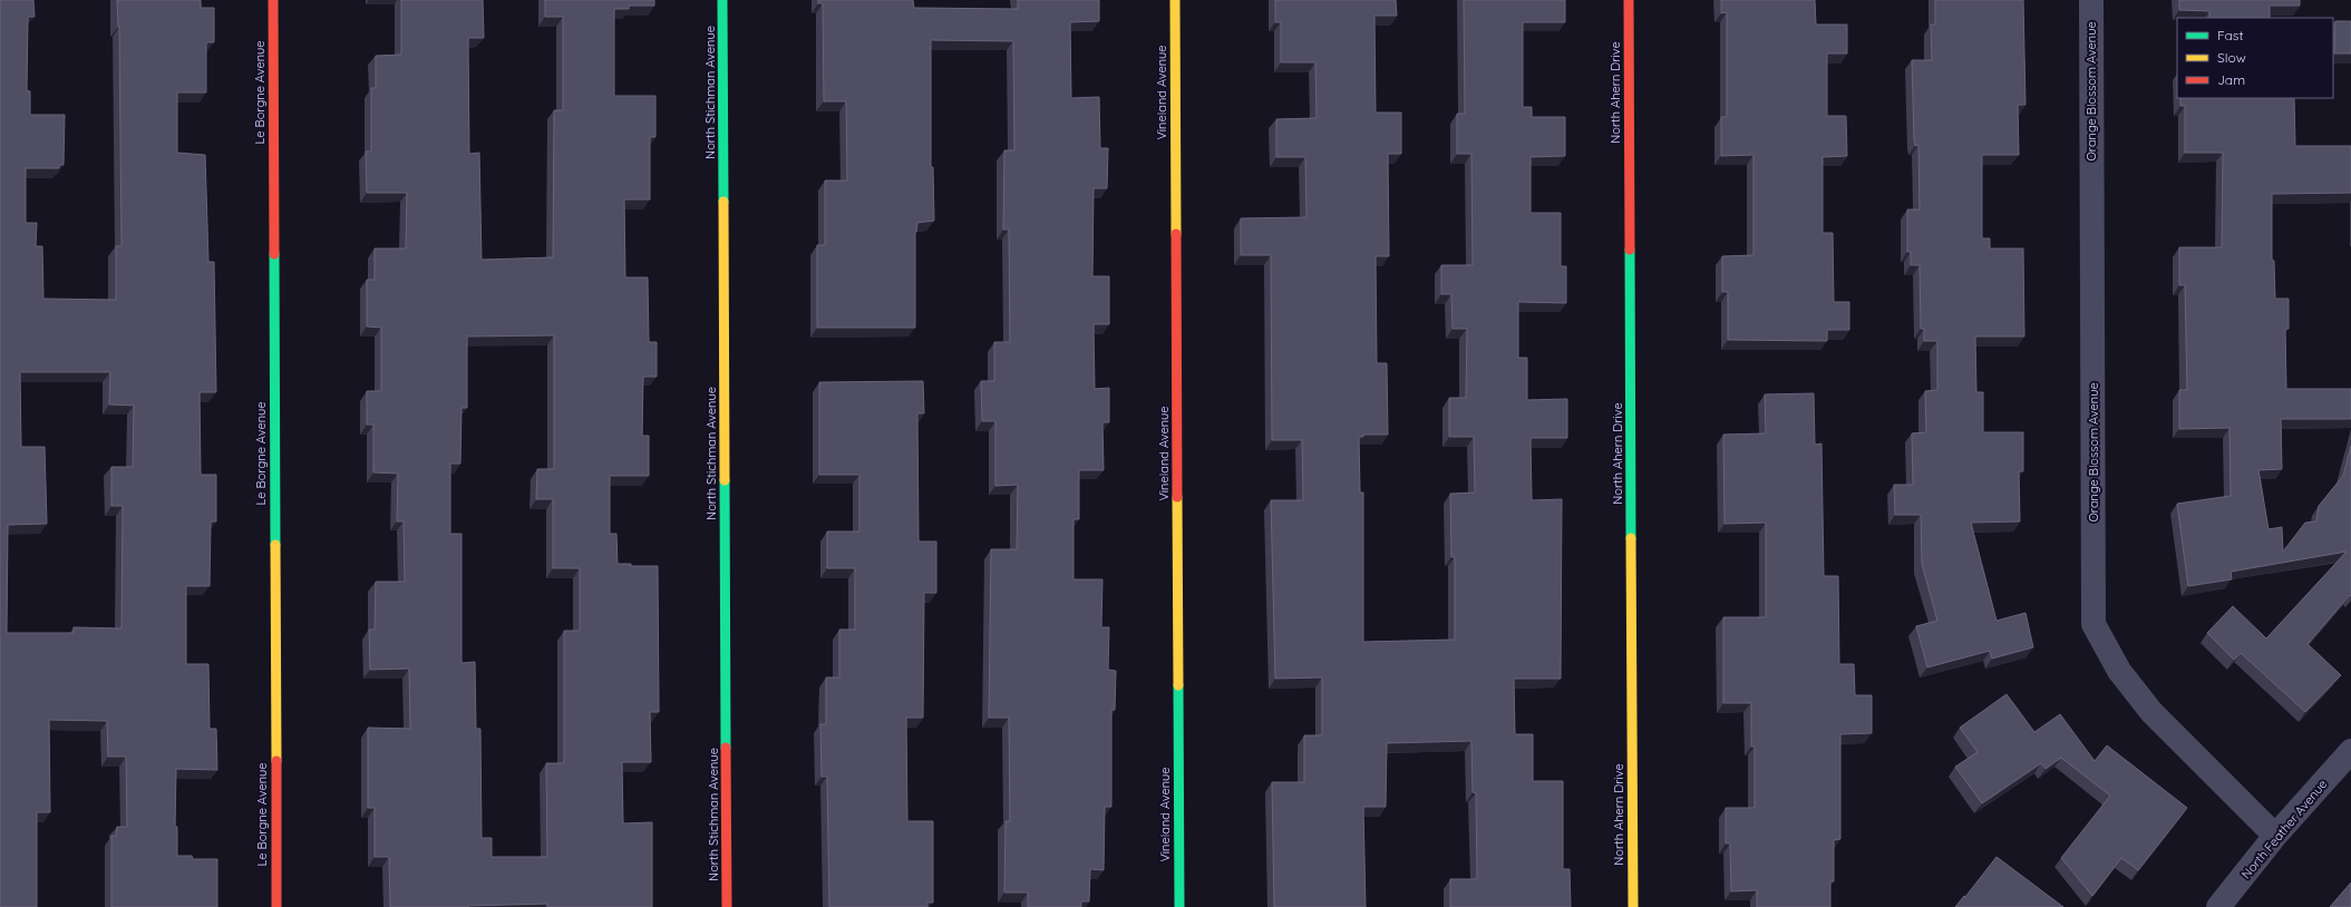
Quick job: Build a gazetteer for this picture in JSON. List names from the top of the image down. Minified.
{"streets":{"street":["Orange Blossom Avenue","Le Borgne Avenue","North Stichman Avenue","Vineland Avenue","North Ahern Drive","North Feather Avenue"]},"crossings":[["Orange Blossom Avenue","North Feather Avenue"]],"legend":["Fast","Slow","Jam"]}
